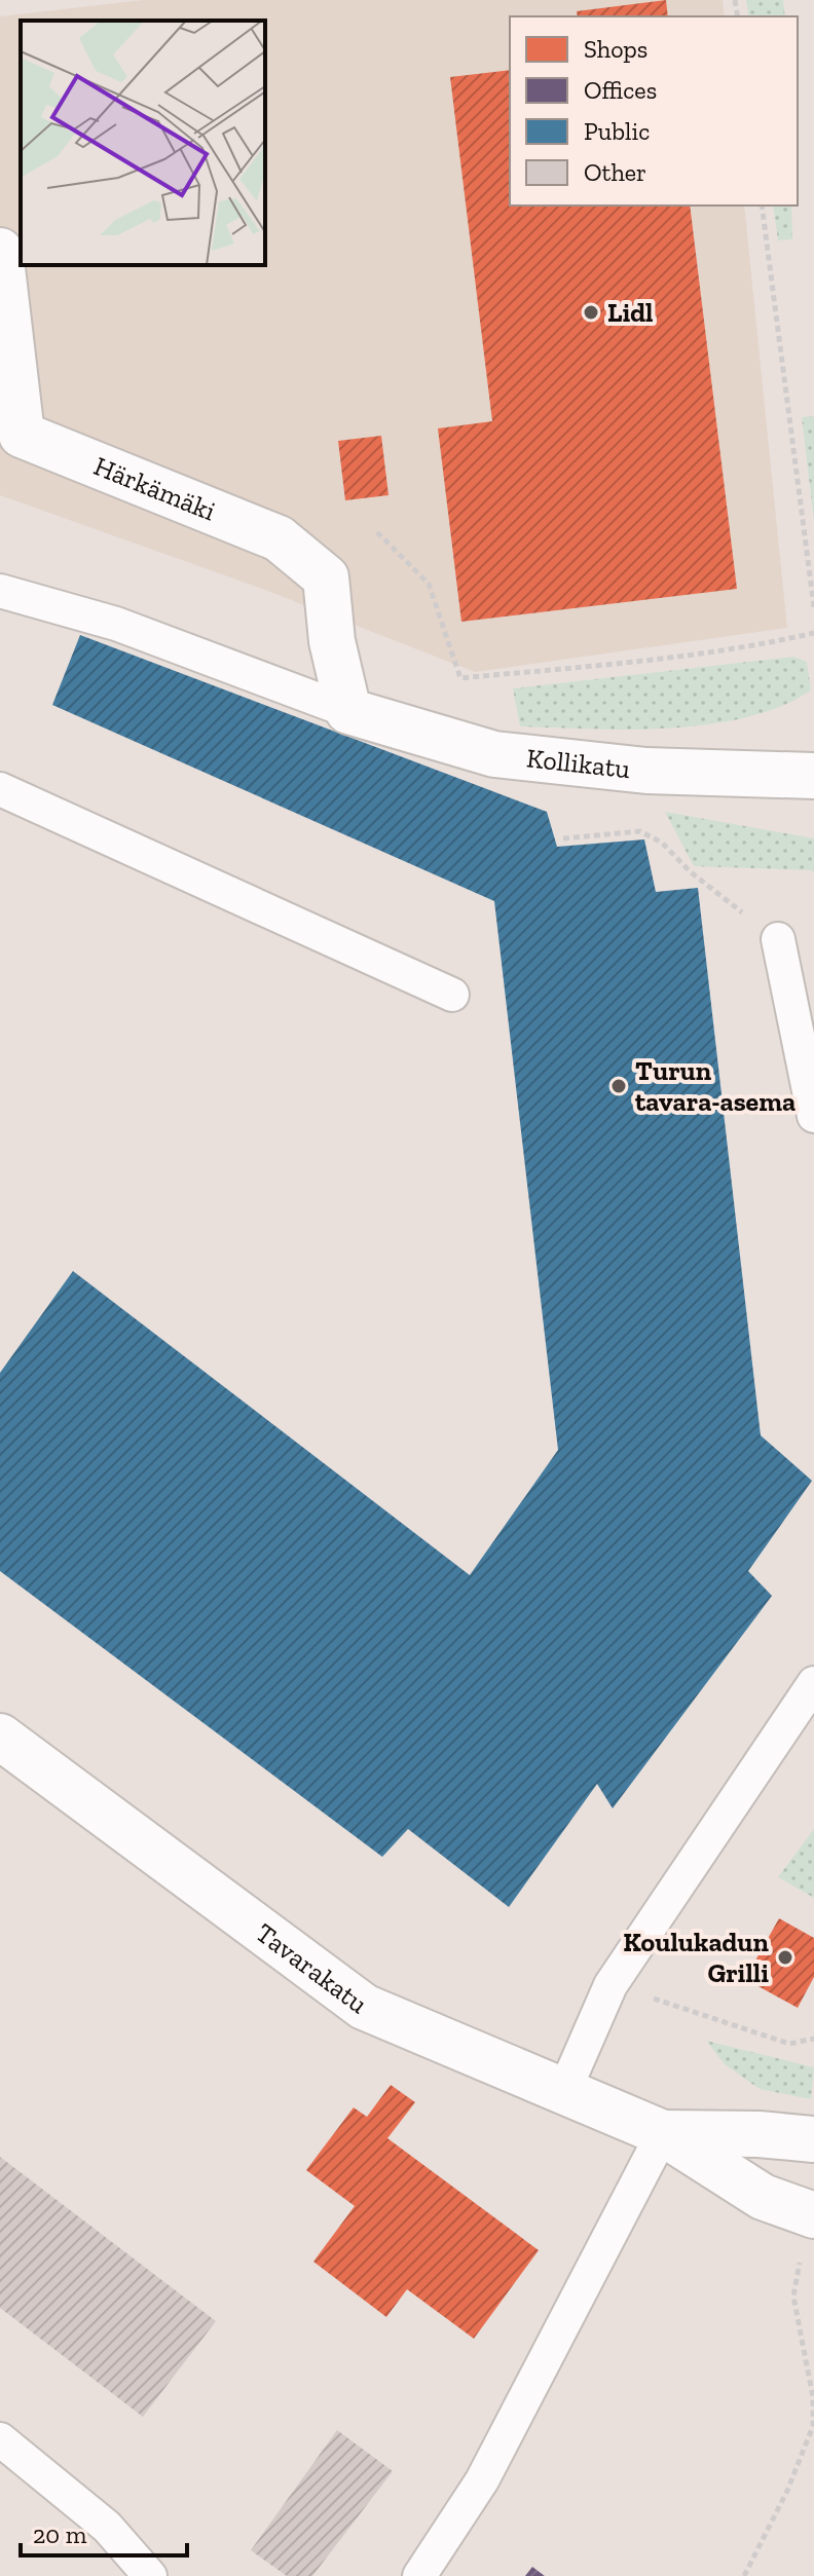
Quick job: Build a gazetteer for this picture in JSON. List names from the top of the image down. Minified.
{"streets":{"street":["Härkämäki","Kollikatu","Tavarakatu"]},"crossings":[["Härkämäki","Kollikatu"]],"places":["Lidl","Turun tavara-asema","Koulukadun Grilli"],"legend":["Shops","Offices","Public","Other"],"scale_bar":"20 m"}
